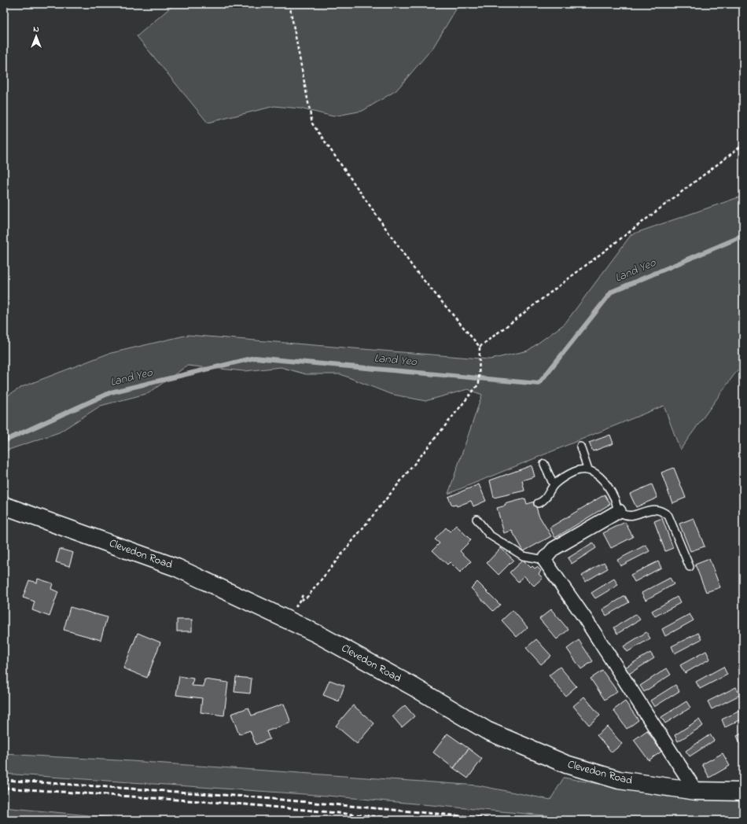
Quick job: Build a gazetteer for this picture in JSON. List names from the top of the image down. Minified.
{"streets":{"main road":["Clevedon Road"]},"water":["Land Yeo"],"north":"top"}
